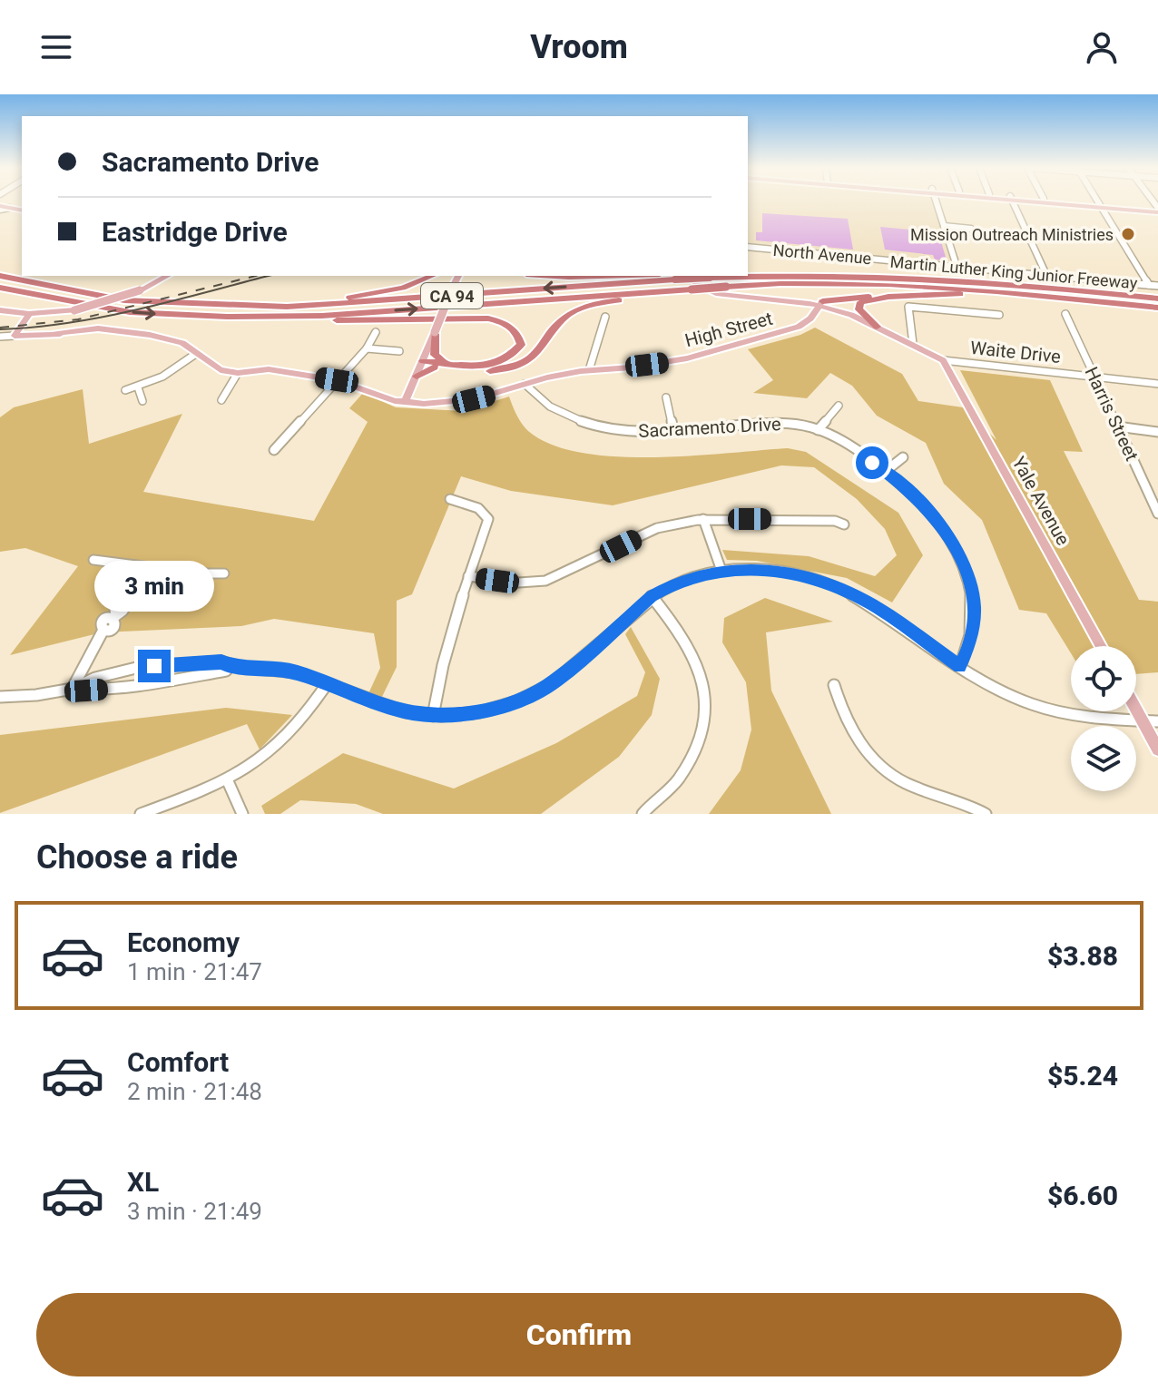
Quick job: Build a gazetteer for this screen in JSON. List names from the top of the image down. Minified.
{"streets":{"highway":["Martin Luther King Junior Freeway","CA 94"],"main road":["High Street","Waite Drive","Yale Avenue"],"street":["North Avenue","Harris Street","Sacramento Drive"]},"crossings":[["High Street","Waite Drive"],["High Street","Sacramento Drive"],["Waite Drive","Harris Street"],["Waite Drive","Yale Avenue"]],"places":["Mission Outreach Ministries"],"page":{"header":"Vroom","banner":["Sacramento Drive","Eastridge Drive"],"bubble":"3 min","heading":"Choose a ride","list":[{"name":"Economy","note":"1 min · 21:47","value":"$3.88"},{"name":"Comfort","note":"2 min · 21:48","value":"$5.24"},{"name":"XL","note":"3 min · 21:49","value":"$6.60"}],"buttons":"Confirm"}}
